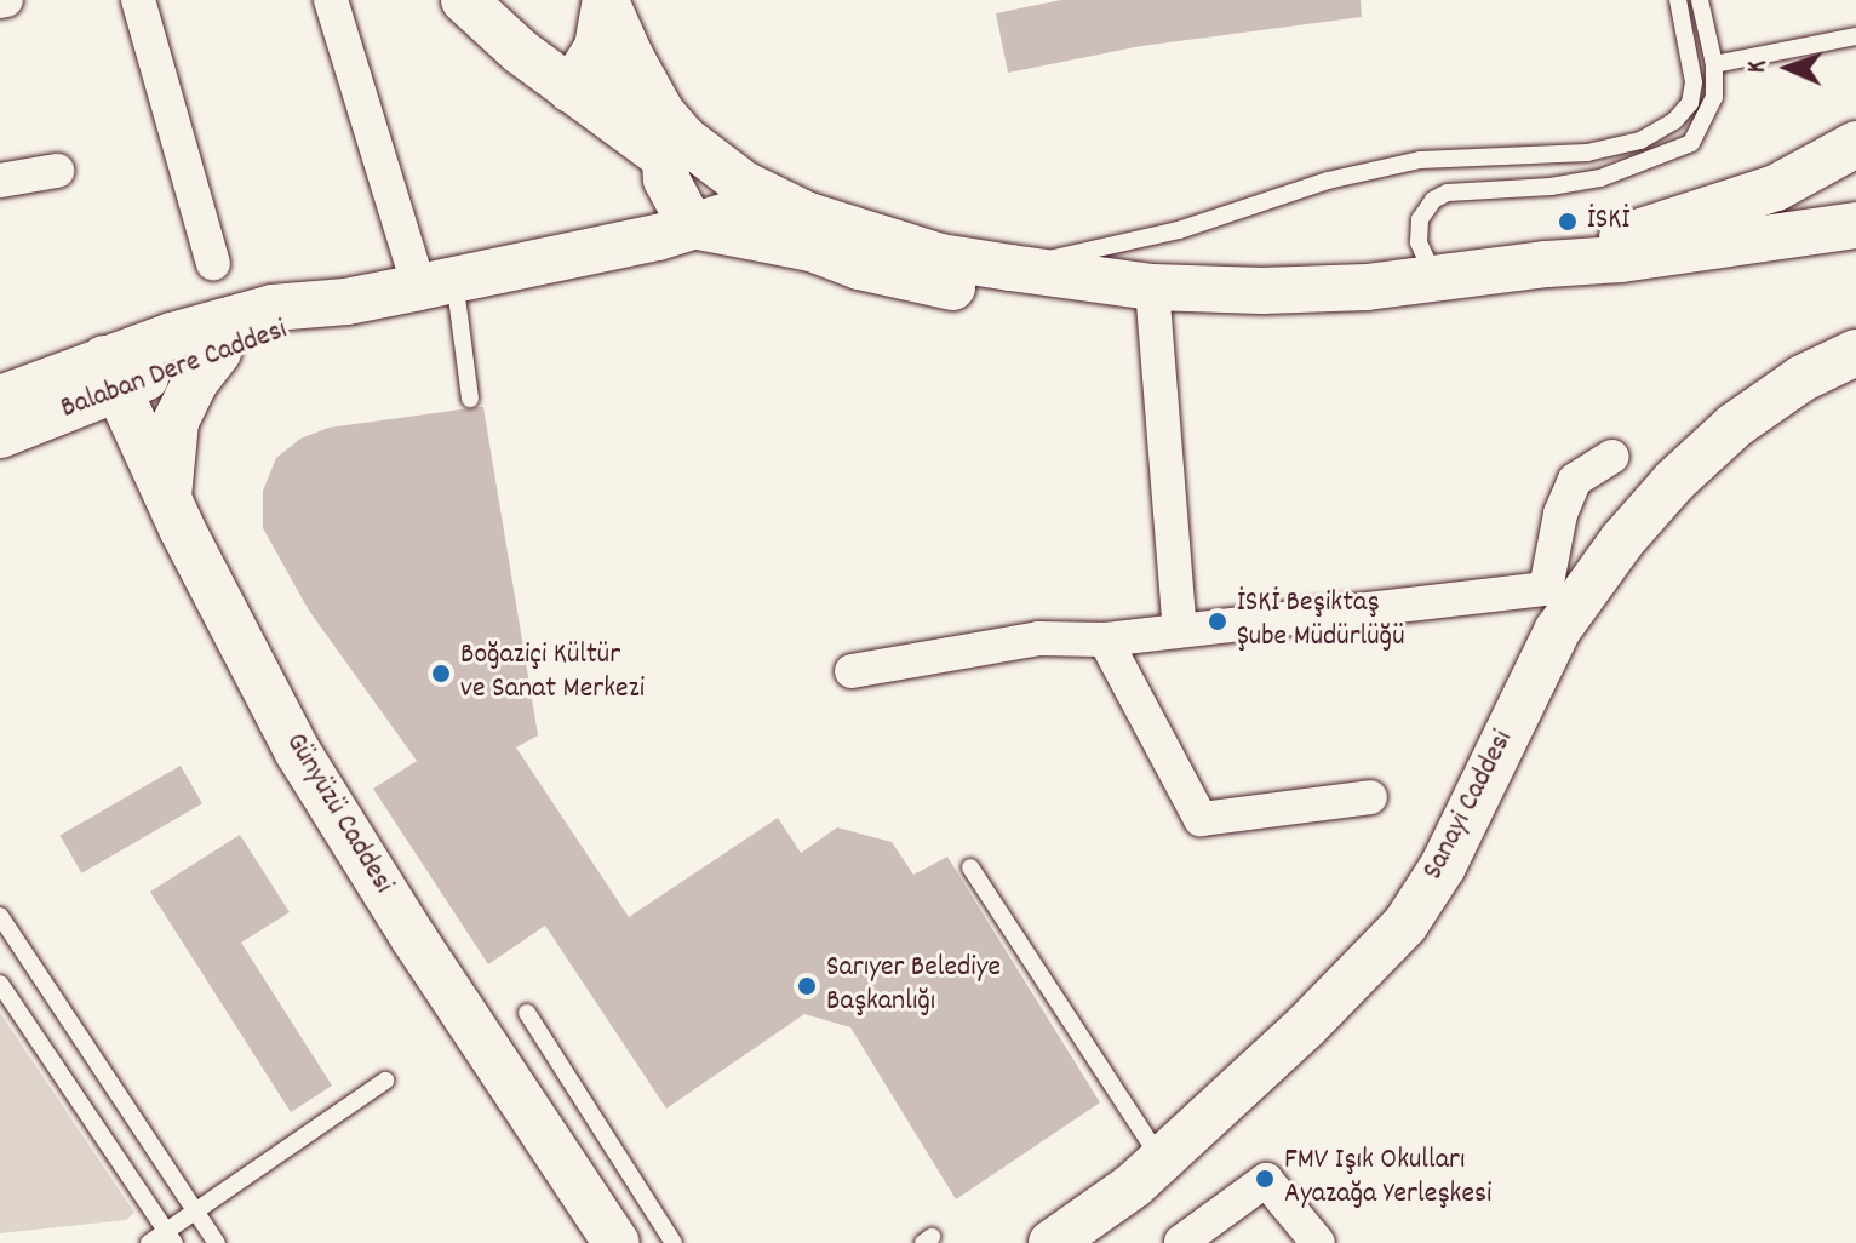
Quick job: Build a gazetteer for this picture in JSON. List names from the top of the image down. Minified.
{"streets":{"street":["Balaban Dere Caddesi","Sanayi Caddesi","Günyüzü Caddesi"]},"crossings":[["Balaban Dere Caddesi","Günyüzü Caddesi"]],"places":["İSKİ","İSKİ Beşiktaş Şube Müdürlüğü","Boğaziçi Kültür ve Sanat Merkezi","Sarıyer Belediye Başkanlığı","FMV Işık Okulları Ayazağa Yerleşkesi"],"north":"left"}
